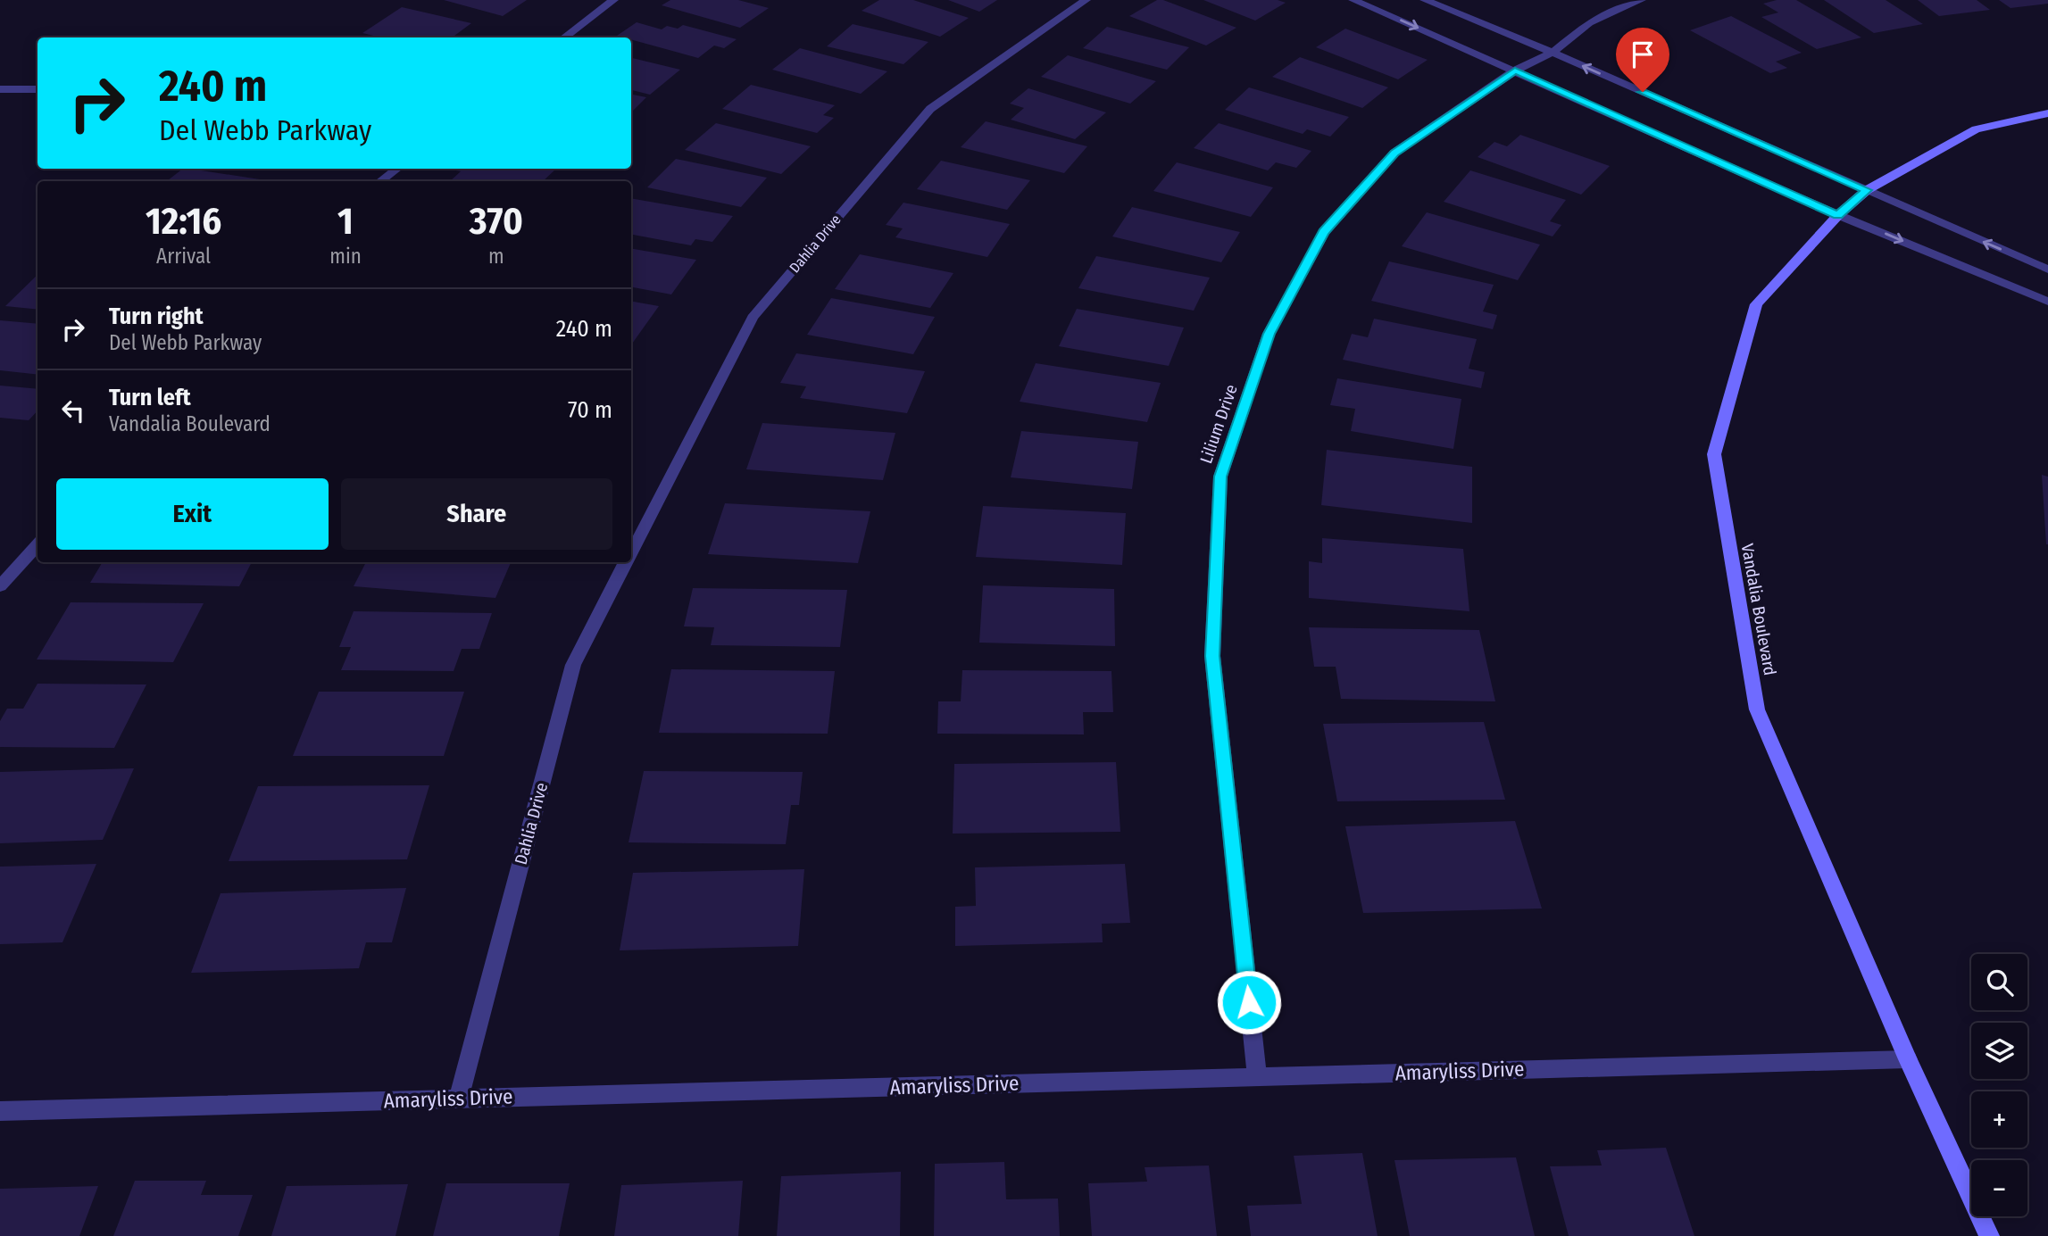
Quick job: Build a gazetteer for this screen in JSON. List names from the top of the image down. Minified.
{"streets":{"street":["Dahlia Drive","Lilium Drive","Vandalia Boulevard","Amaryliss Drive"]},"crossings":[["Dahlia Drive","Amaryliss Drive"],["Lilium Drive","Amaryliss Drive"],["Vandalia Boulevard","Amaryliss Drive"]],"page":{"turn":["240 m","Del Webb Parkway"],"eta":["12:16","Arrival","1","min","370","m"],"list":[{"name":"Turn right","note":"Del Webb Parkway","value":"240 m"},{"name":"Turn left","note":"Vandalia Boulevard","value":"70 m"}],"buttons":["Exit","Share"],"map_buttons":["+","−"]}}
